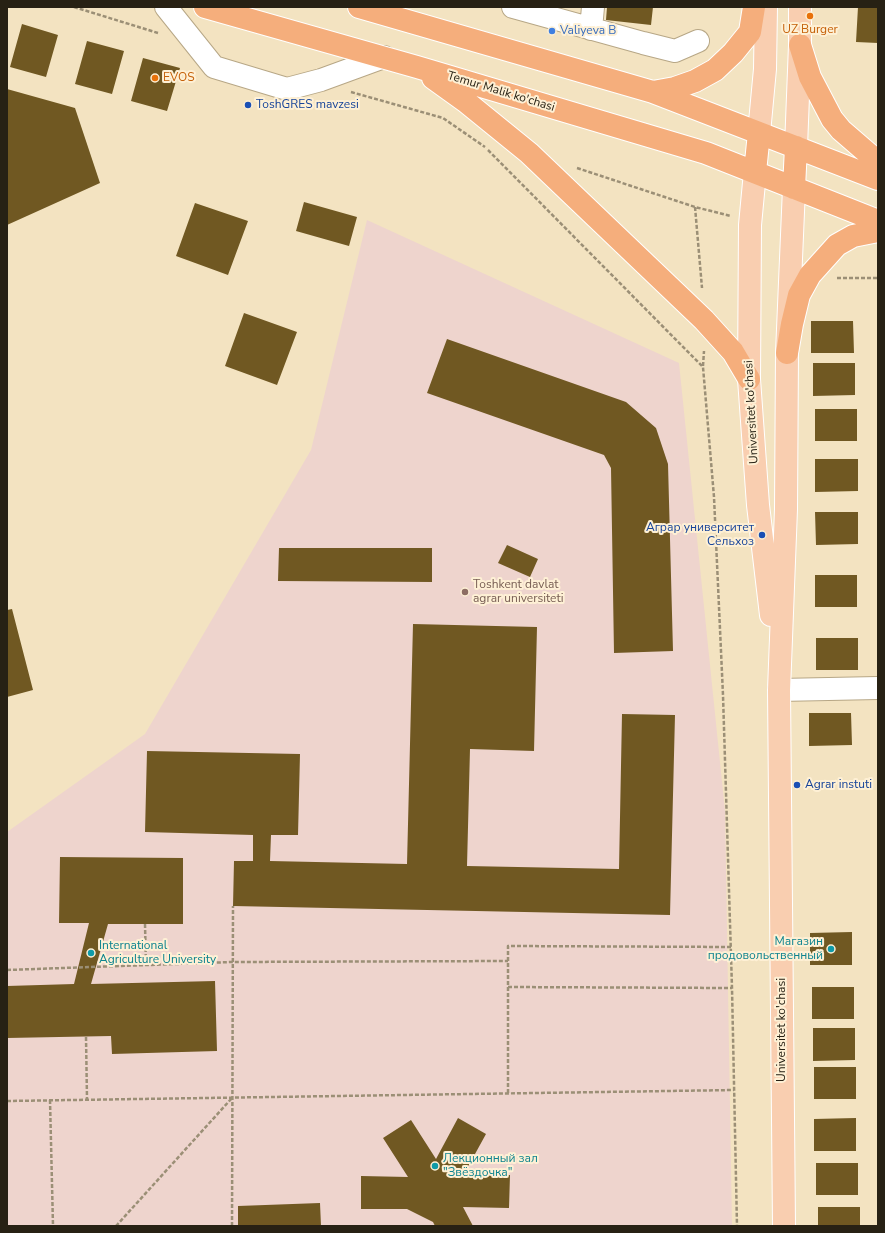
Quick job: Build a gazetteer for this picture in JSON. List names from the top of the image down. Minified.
{"streets":{"highway":["Temur Malik ko'chasi","Universitet ko'chasi"]},"crossings":[["Temur Malik ko'chasi","Universitet ko'chasi"]],"places":["UZ Burger","Valiyeva B","EVOS","ToshGRES mavzesi","Аграр университет Сельхоз","Toshkent davlat agrar universiteti","Agrar instuti","Магазин продовольственный","International Agriculture University","Лекционный зал \"Звёздочка\""]}
